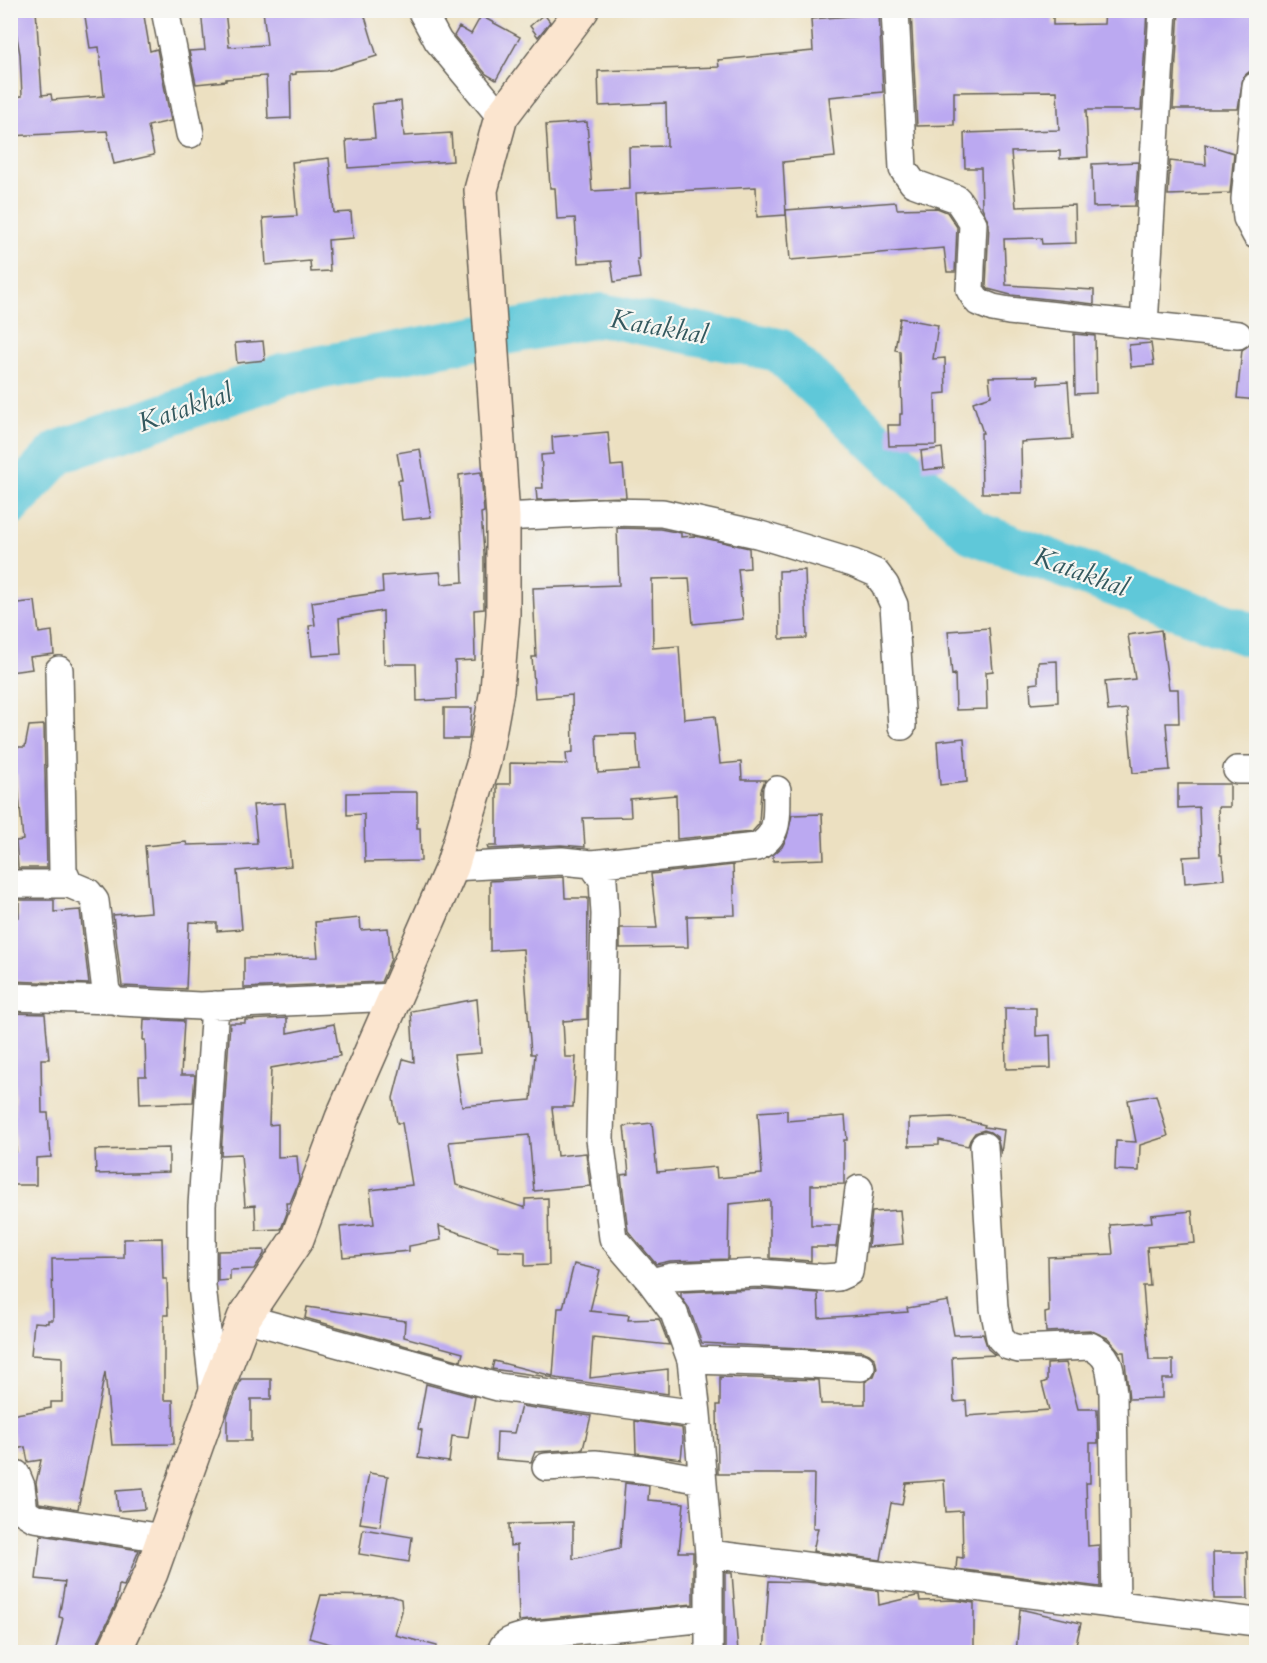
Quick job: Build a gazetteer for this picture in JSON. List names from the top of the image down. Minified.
{"water":["Katakhal"]}
